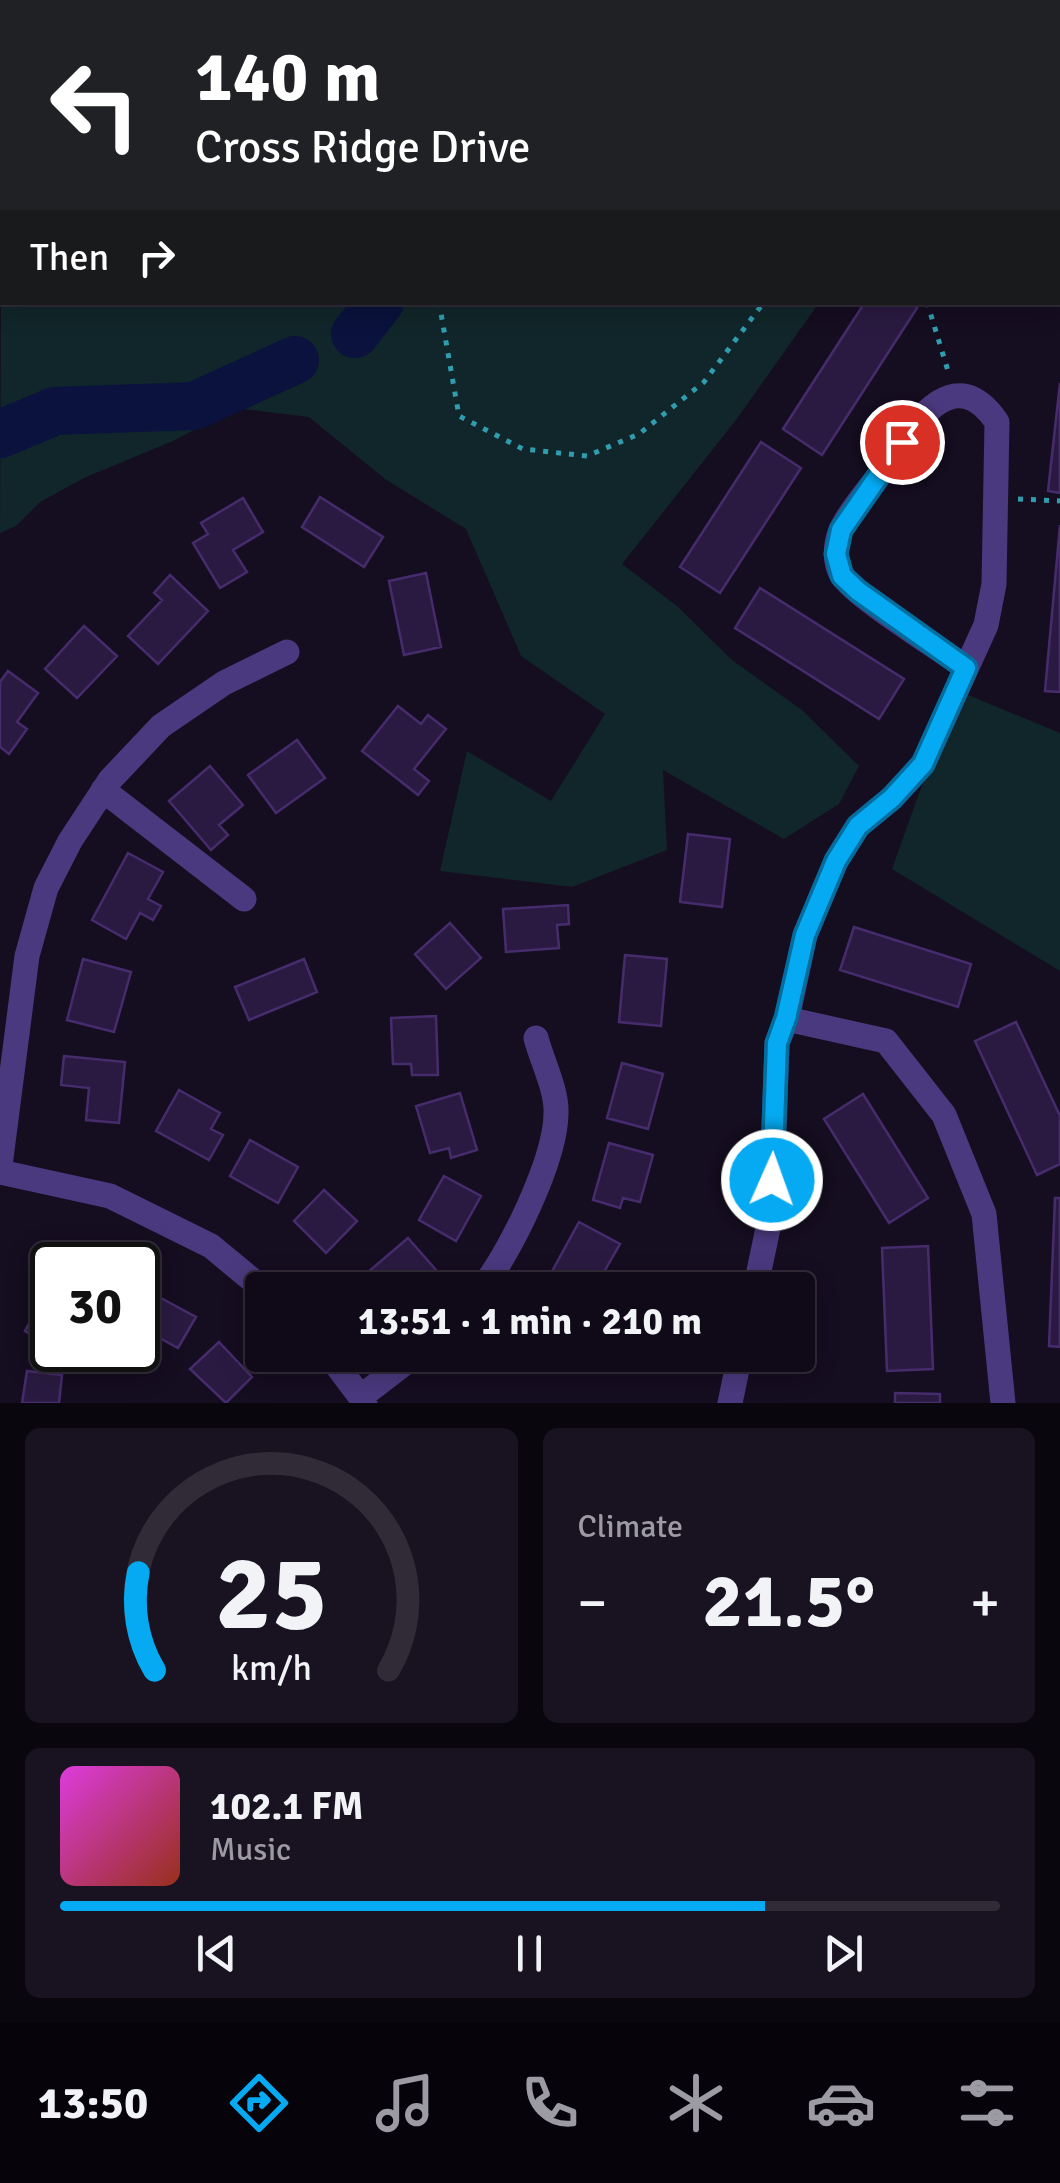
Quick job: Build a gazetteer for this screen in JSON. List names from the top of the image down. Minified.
{"page":{"turn":["140 m","Cross Ridge Drive"],"then":"Then","limit":"30","trip":"13:51 · 1 min · 210 m","tile":"Climate","heat":["−","21.5°","+"],"song":["102.1 FM","Music"],"tabs":"13:50","gauge":["25","km/h"]}}
